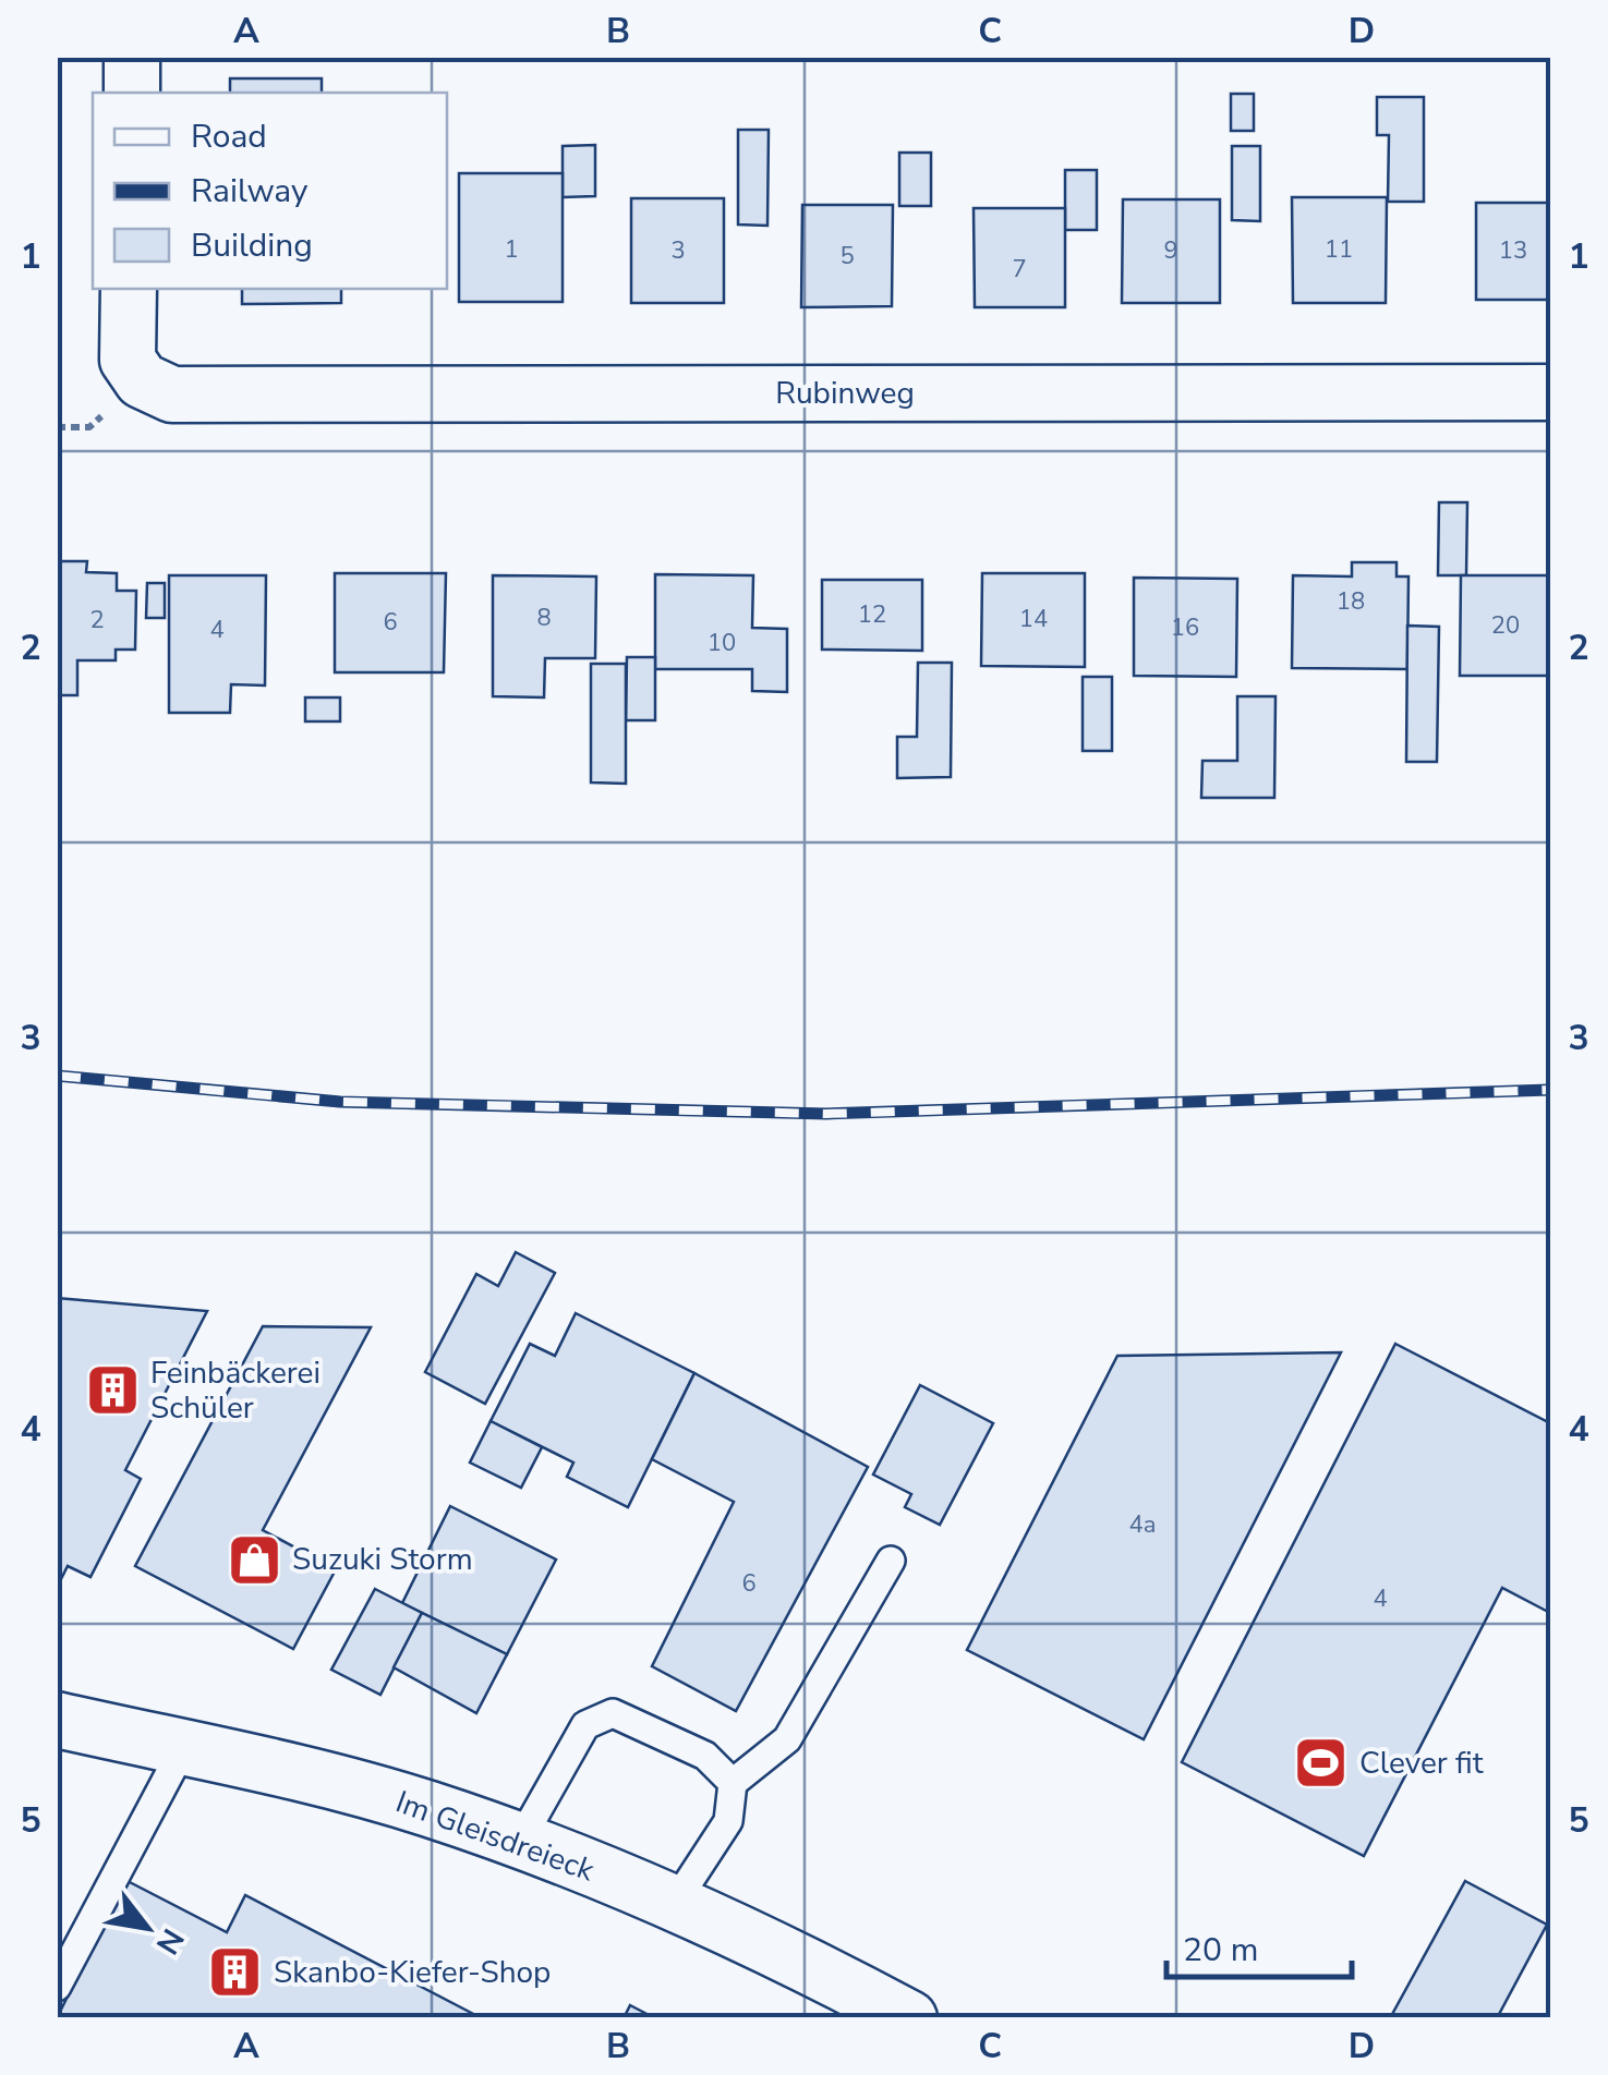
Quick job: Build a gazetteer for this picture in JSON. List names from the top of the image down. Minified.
{"streets":{"street":["Rubinweg","Im Gleisdreieck"]},"places":{"building":["Feinbäckerei Schüler","Skanbo-Kiefer-Shop"],"shop":["Suzuki Storm"],"sports":["Clever fit"]},"house_numbers":["1","11","3","9","13","5","7","18","12","8","14","2","6","20","16","4","10","4a","6","4"],"legend":["Road","Railway","Building"],"scale_bar":"20 m","north":"bottom right","grid":{"columns":["A","B","C","D"],"rows":["1","2","3","4","5"]}}
